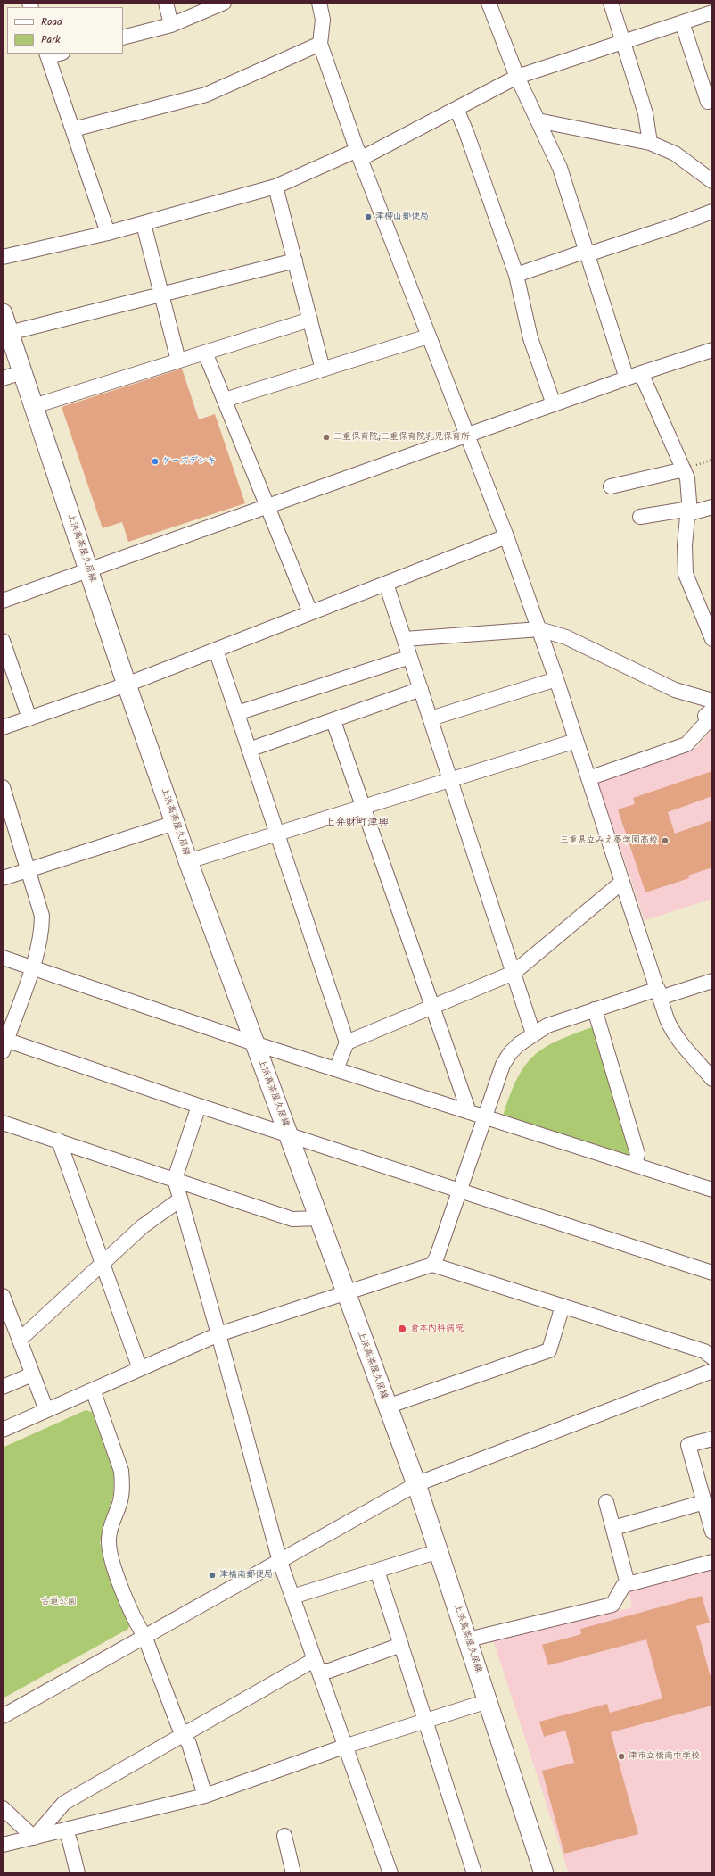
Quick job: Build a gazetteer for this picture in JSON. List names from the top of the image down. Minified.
{"streets":{"main road":["上浜高茶屋久居線"]},"districts":["上弁財町津興"],"parks":["古道公園"],"places":["津柳山郵便局","三重保育院;三重保育院乳児保育所","ケーズデンキ","三重県立みえ夢学園高校","倉本内科病院","津橋南郵便局","津市立橋南中学校"],"legend":["Road","Park"]}
